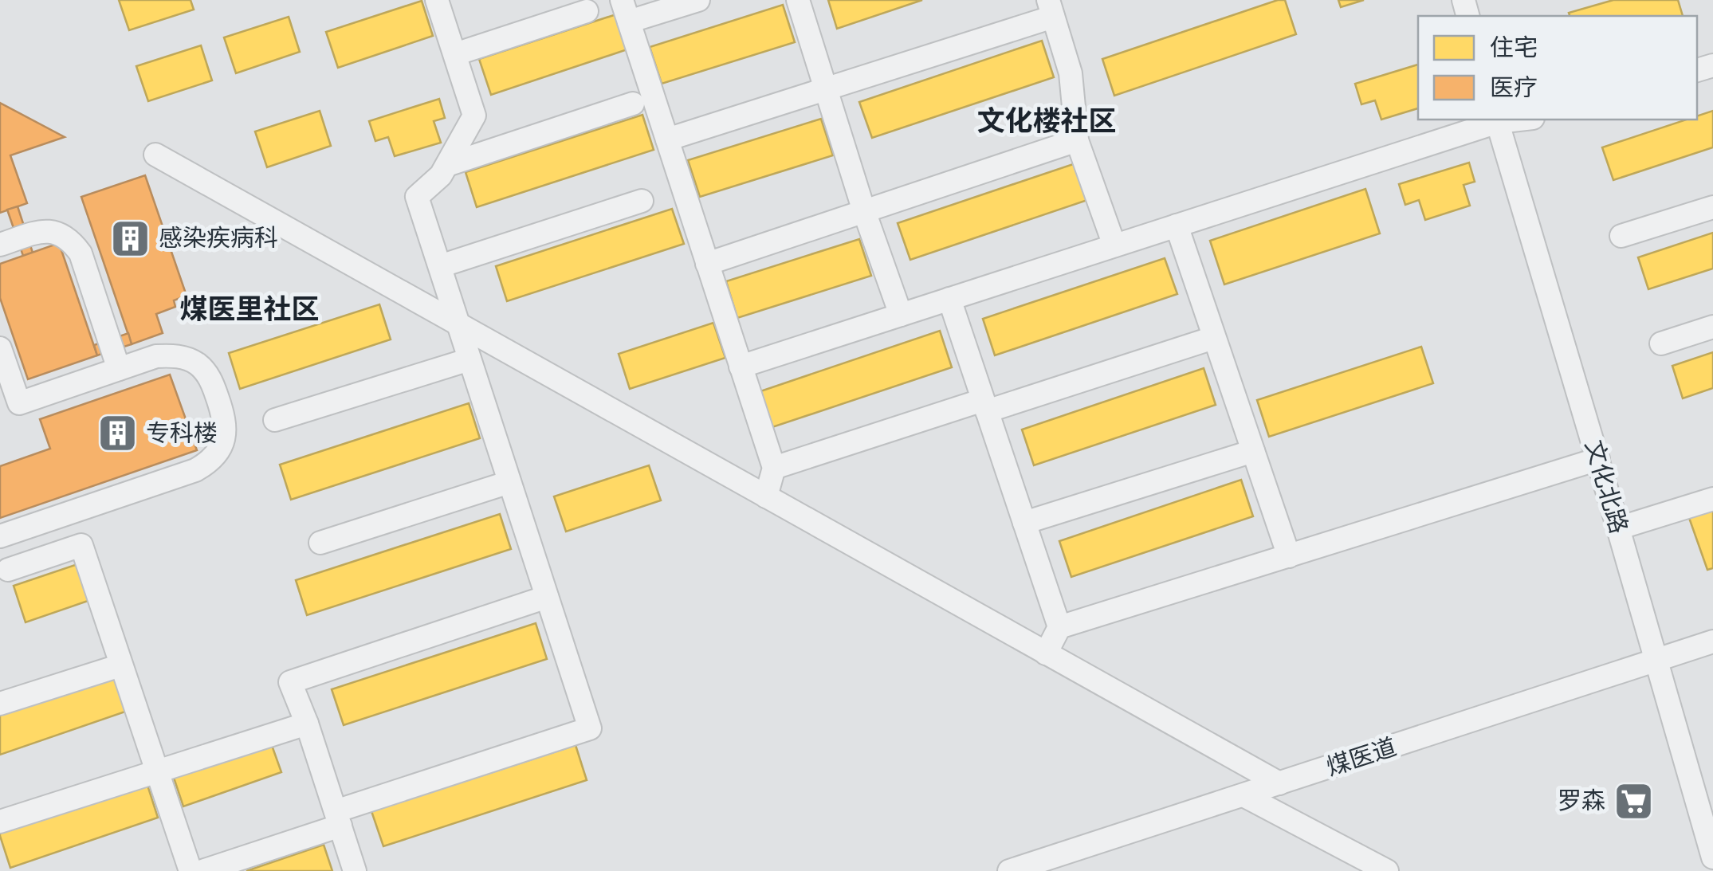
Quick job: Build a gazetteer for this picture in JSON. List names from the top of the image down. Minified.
{"streets":{"street":["文化北路","煤医道"]},"crossings":[["文化北路","煤医道"]],"districts":["文化楼社区","煤医里社区"],"places":{"building":["感染疾病科","专科楼"],"supermarket":["罗森"]},"legend":["住宅","医疗"]}
